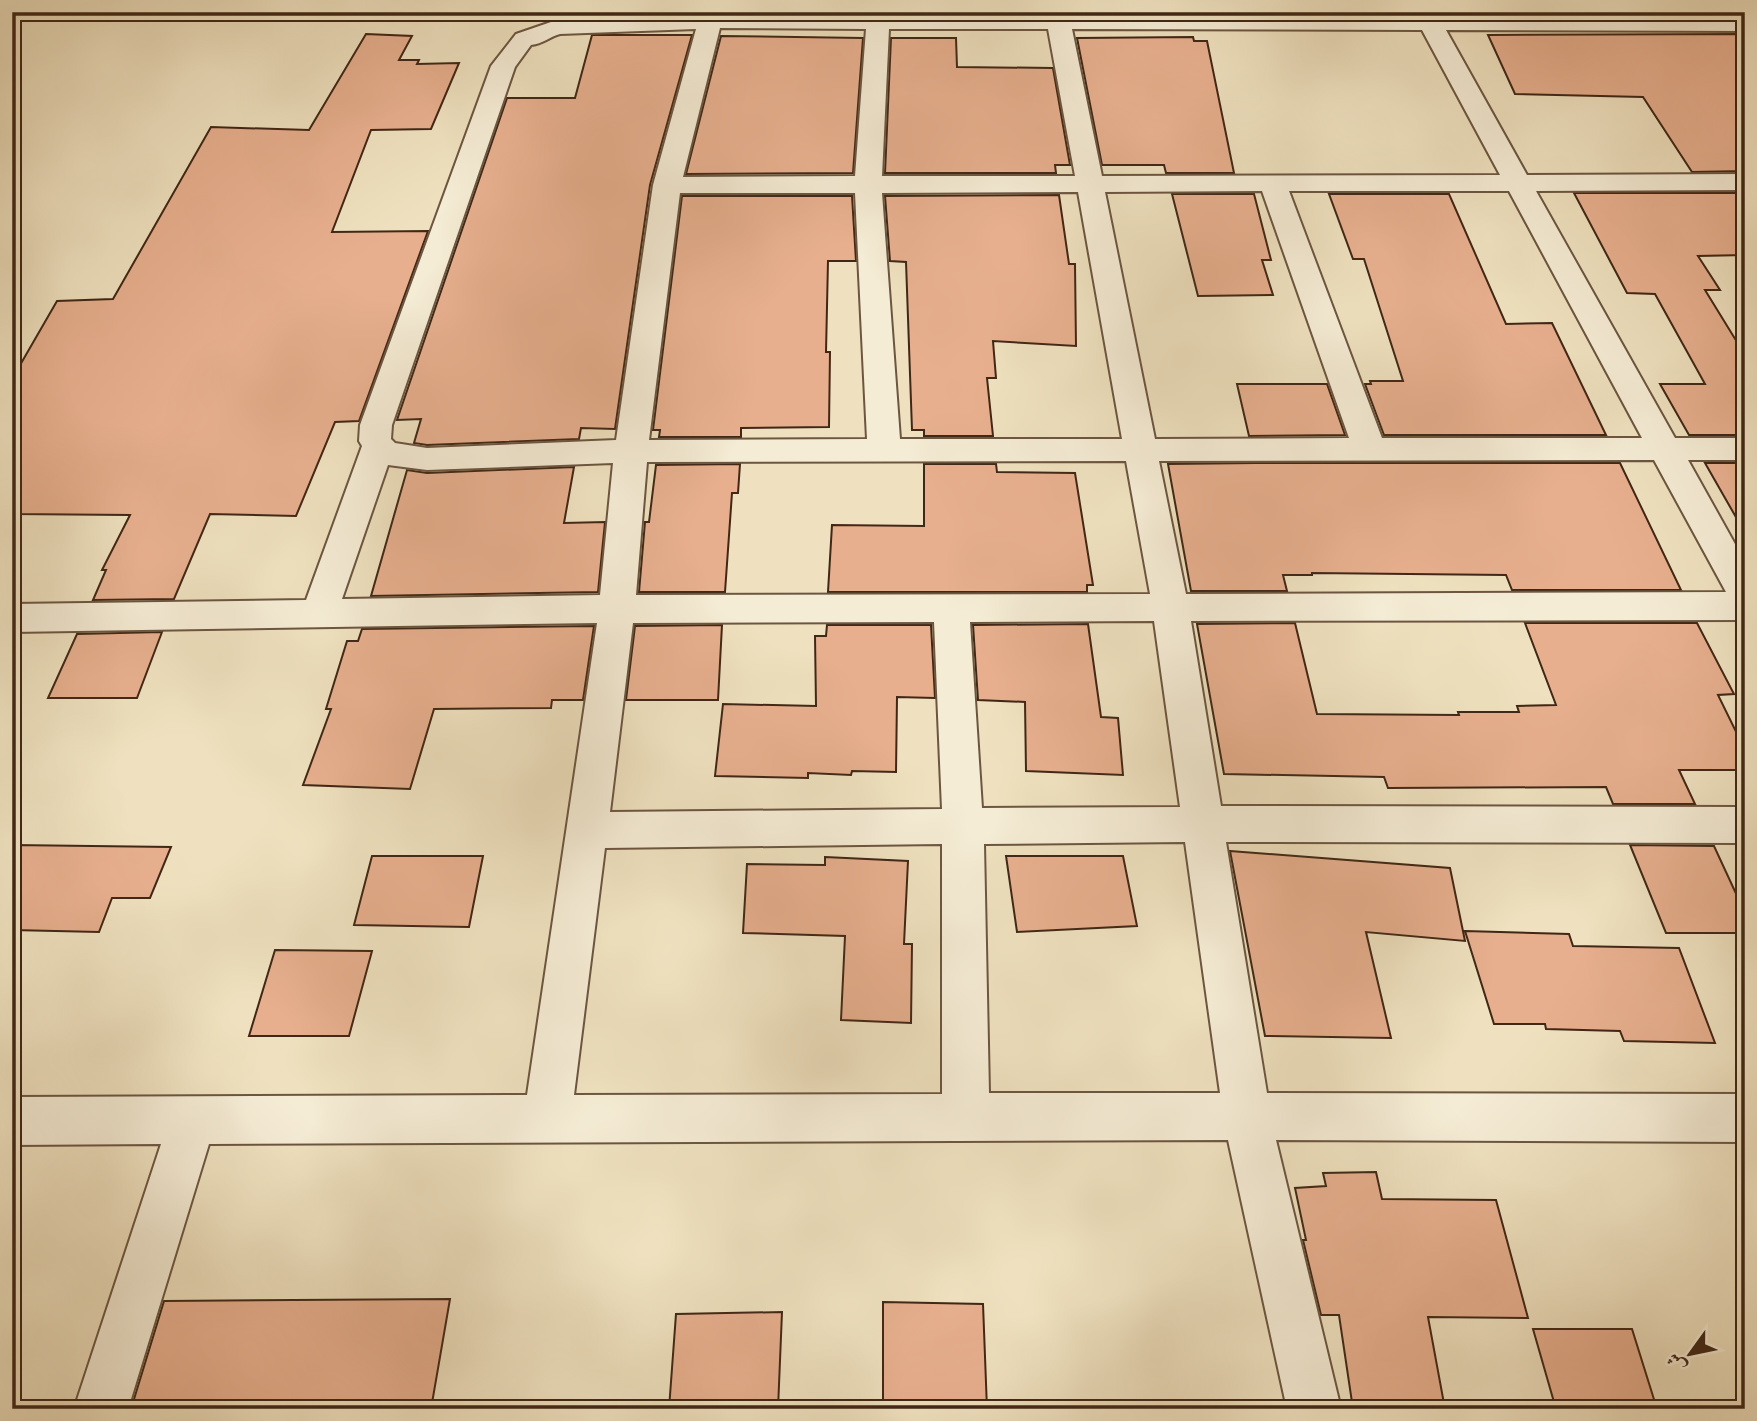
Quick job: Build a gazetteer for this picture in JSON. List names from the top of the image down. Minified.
{"north":"bottom left"}
